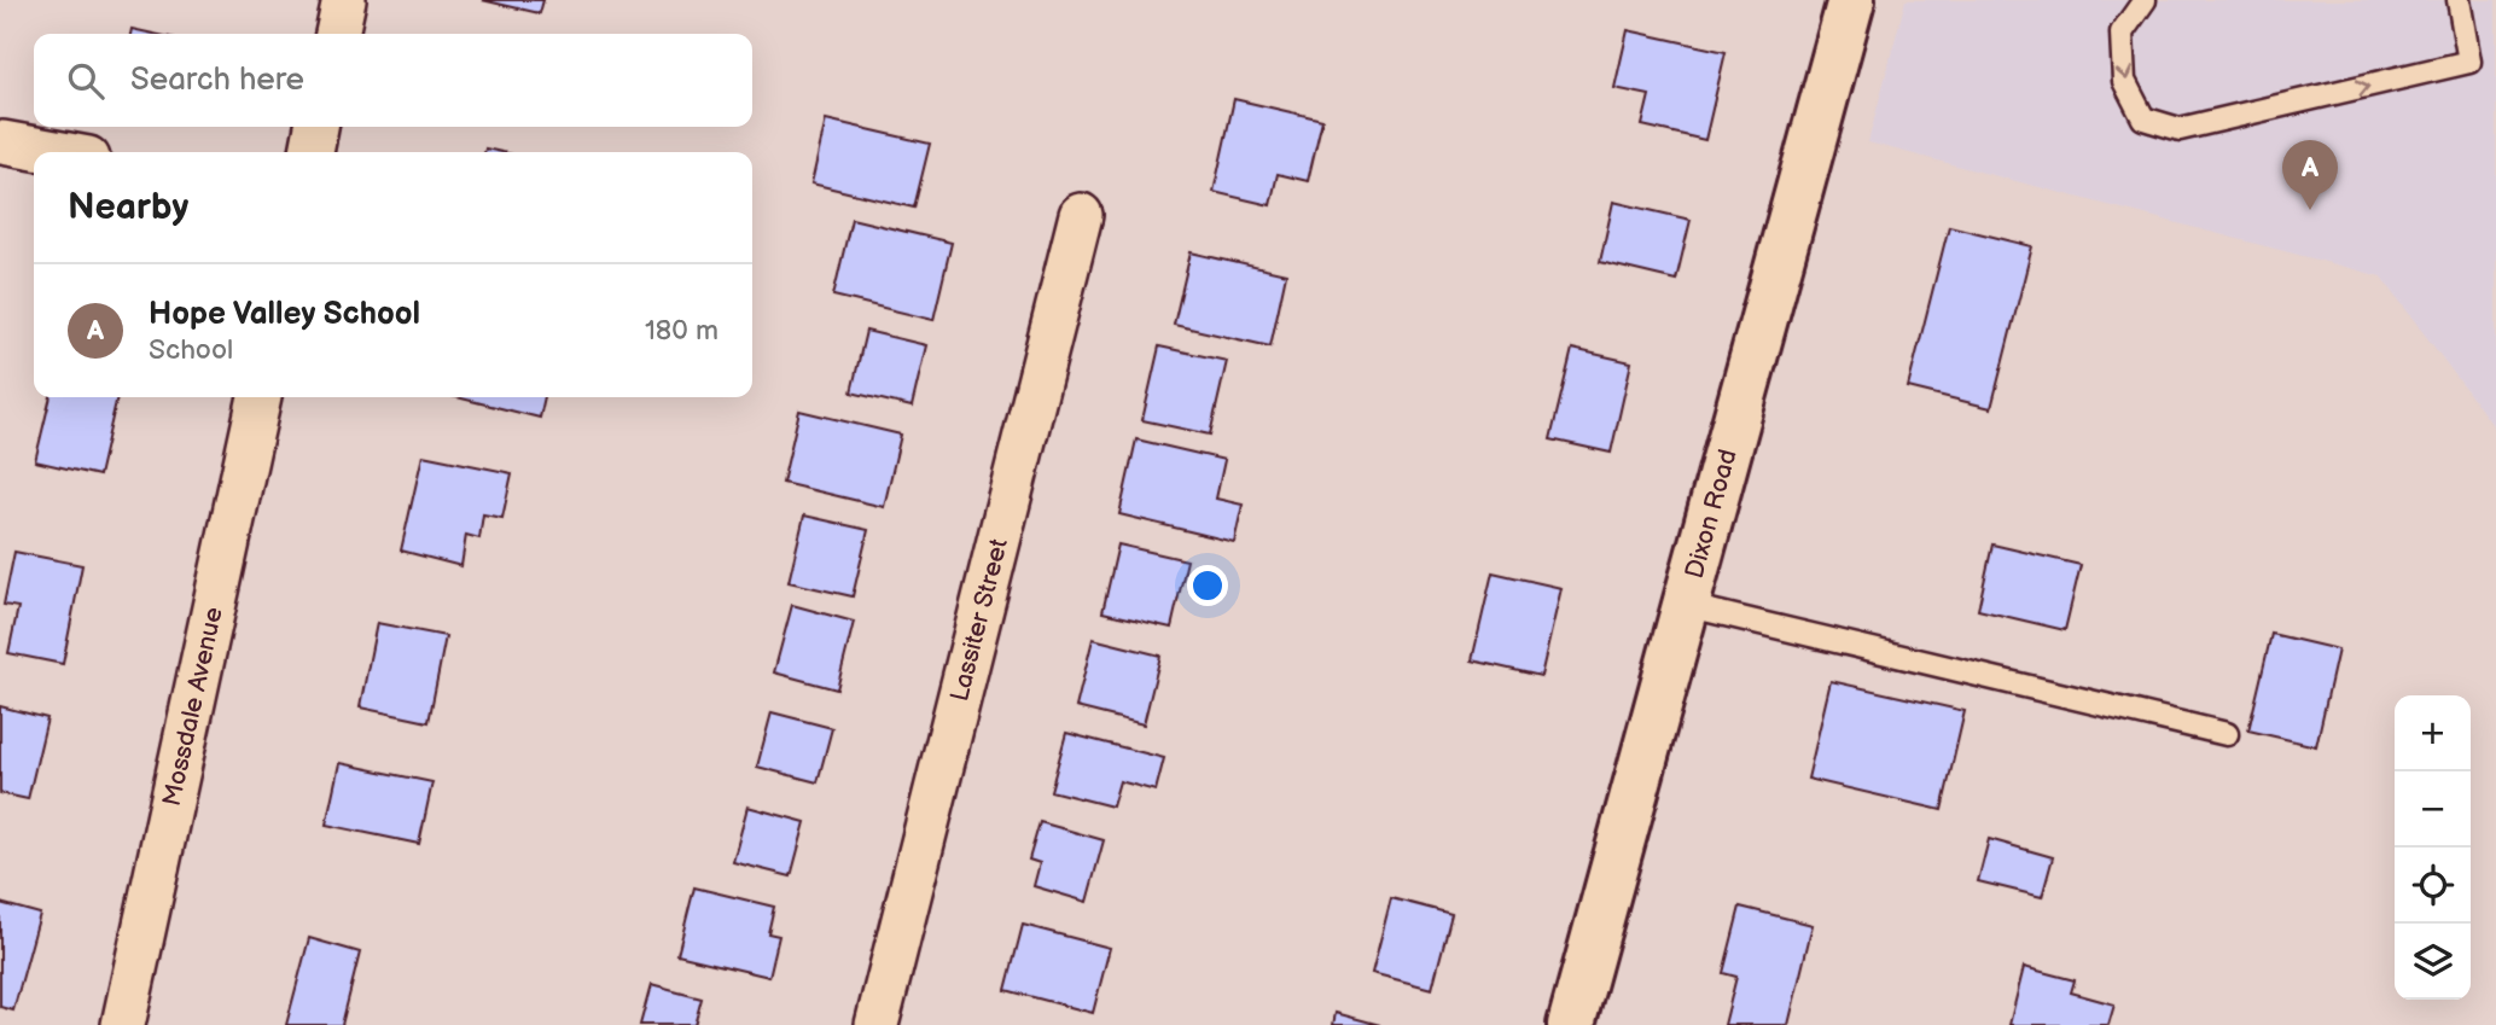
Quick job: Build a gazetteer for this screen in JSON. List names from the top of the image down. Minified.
{"streets":{"street":["Dixon Road","Lassiter Street","Mossdale Avenue"]},"page":{"search":"Search here","pins":"A","heading":"Nearby","list":[{"mark":"A","name":"Hope Valley School","note":"School","value":"180 m"}],"map_buttons":["+","−"]}}
